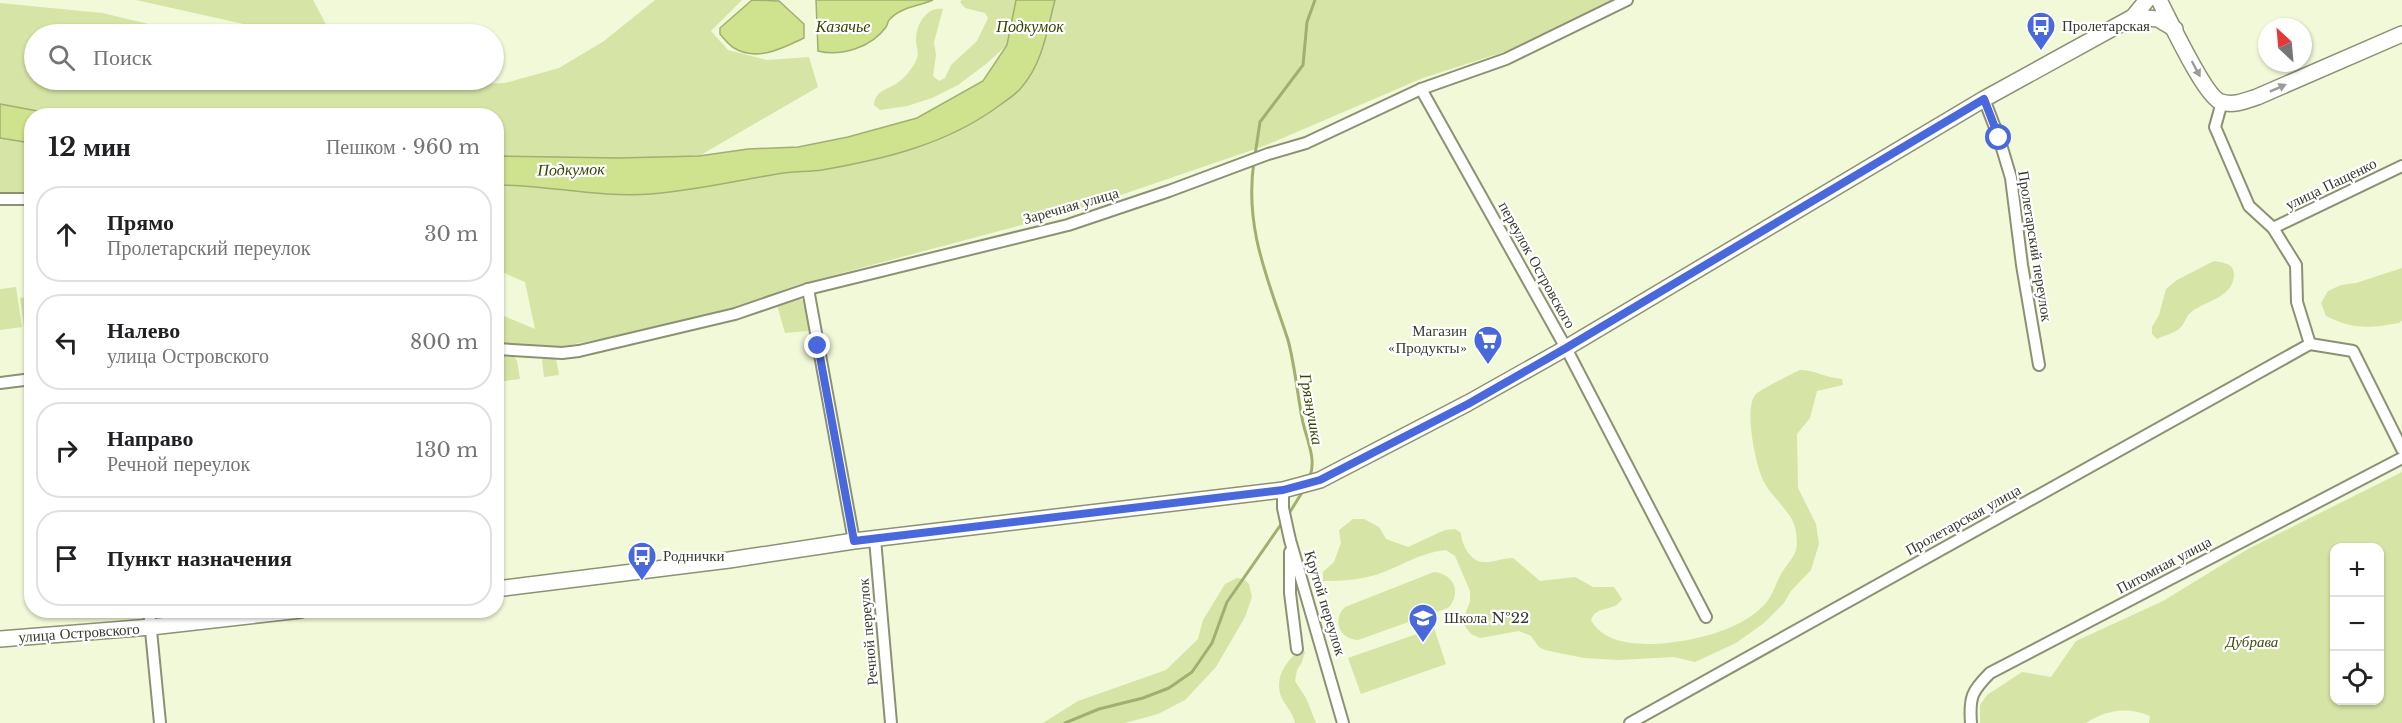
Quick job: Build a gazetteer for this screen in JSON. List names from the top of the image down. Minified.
{"streets":{"street":["улица Пащенко","Заречная улица","Пролетарский переулок","переулок Островского","Пролетарская улица","Питомная улица","Крутой переулок","Речной переулок","улица Островского"]},"crossings":[["Заречная улица","переулок Островского"]],"water":["Казачье","Подкумок","Грязнушка"],"parks":["Дубрава"],"places":{"bus stop":["Пролетарская","Роднички"],"supermarket":["Магазин «Продукты»"],"school or university":["Школа №22"]},"north":"top left","page":{"search":"Поиск","heading":["12 мин","Пешком · 960 m"],"list":[["Прямо","Пролетарский переулок","30 m"],["Налево","улица Островского","800 m"],["Направо","Речной переулок","130 m"],"Пункт назначения"],"map_buttons":["+","−"]}}
